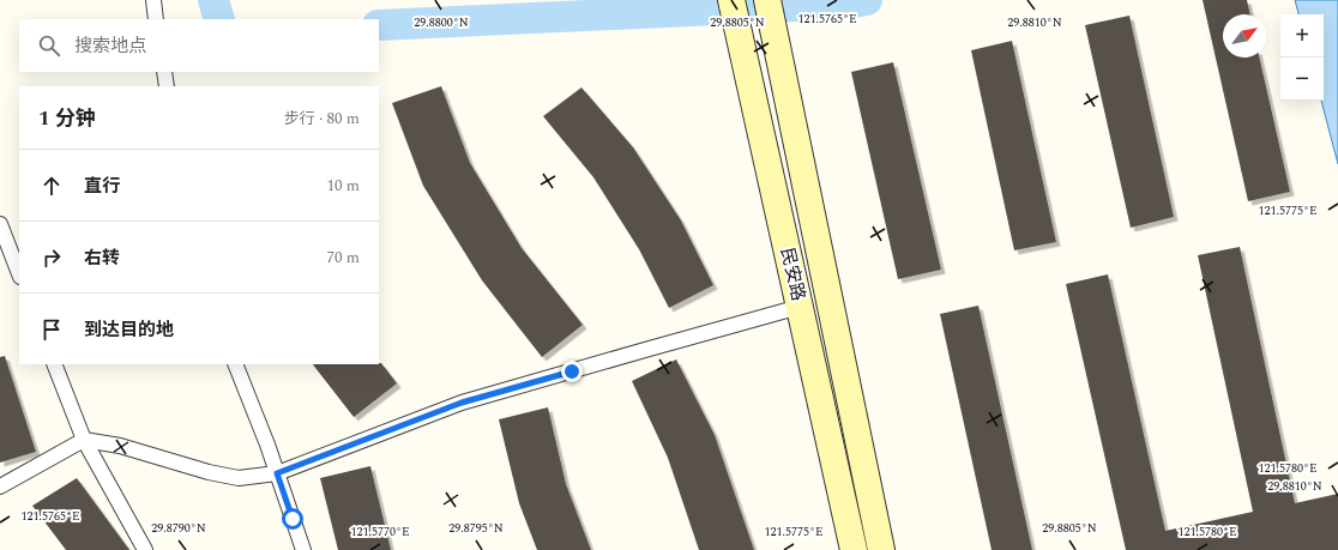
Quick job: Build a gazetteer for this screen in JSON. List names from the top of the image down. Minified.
{"streets":{"main road":["民安路"]},"north":"top right","page":{"map_buttons":["+","−"],"search":"搜索地点","heading":["1 分钟","步行 · 80 m"],"list":[["直行","10 m"],["右转","70 m"],"到达目的地"]},"coordinates":["121.5765°E","29.8800°N","29.8810°N","29.8805°N","121.5775°E","121.5780°E","29.8790°N","29.8795°N","121.5770°E"]}
